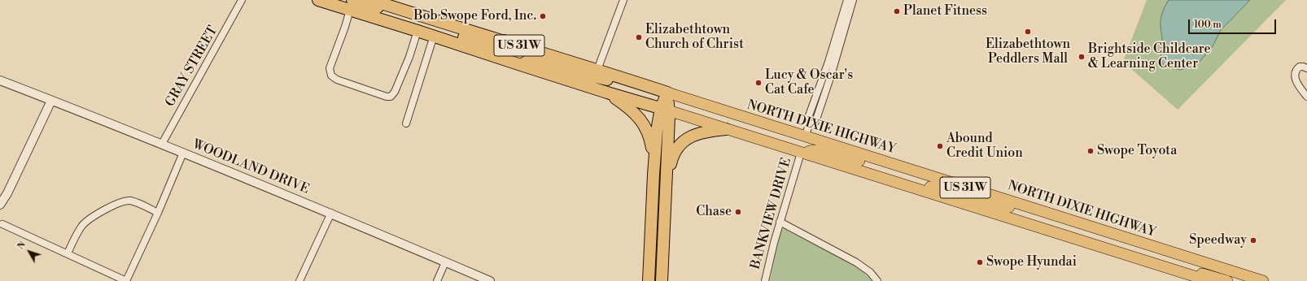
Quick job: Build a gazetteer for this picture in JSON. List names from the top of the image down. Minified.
{"streets":{"highway":["US 31W","NORTH DIXIE HIGHWAY"],"street":["GRAY STREET","WOODLAND DRIVE","BANKVIEW DRIVE"]},"crossings":[["US 31W","BANKVIEW DRIVE"],["GRAY STREET","WOODLAND DRIVE"]],"places":["Planet Fitness","Bob Swope Ford, Inc.","Elizabethtown Peddlers Mall","Elizabethtown Church of Christ","Brightside Childcare & Learning Center","Lucy & Oscar's Cat Cafe","Abound Credit Union","Swope Toyota","Chase","Speedway","Swope Hyundai"],"scale_bar":"100 m","north":"top left"}
